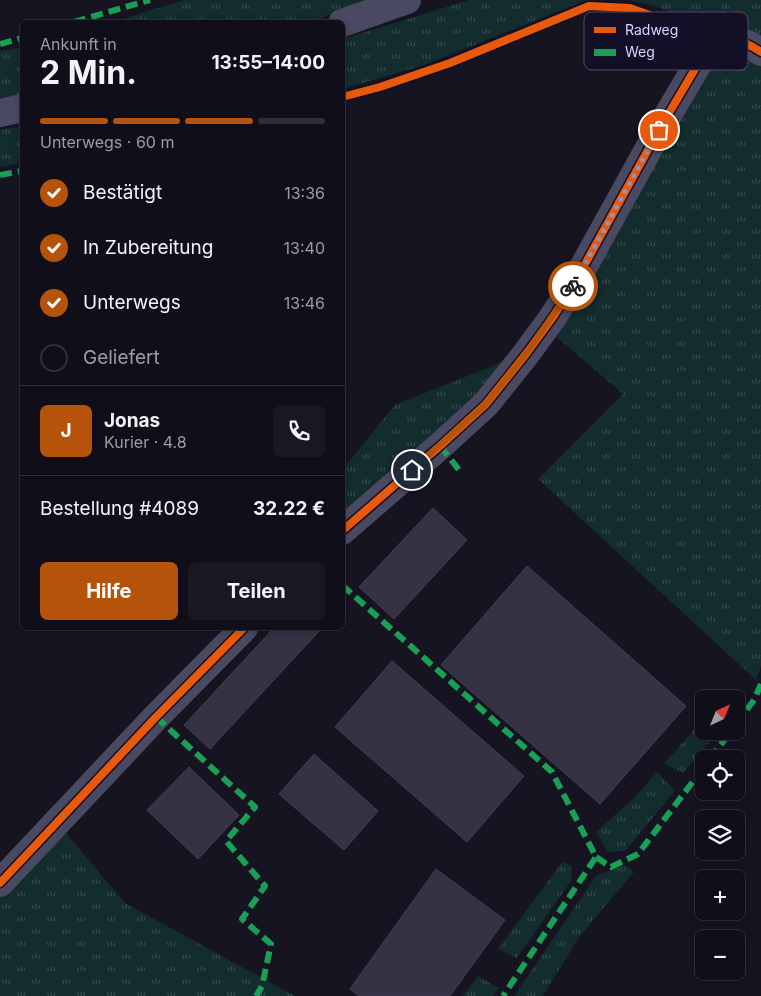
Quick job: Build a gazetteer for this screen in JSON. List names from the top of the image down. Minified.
{"legend":["Radweg","Weg"],"north":"top right","page":{"heading":["2 Min.","Ankunft in","13:55–14:00"],"panel":["Jonas","Kurier · 4.8","Bestellung #4089","32.22 €"],"bar":"Unterwegs · 60 m","list":[["Bestätigt","13:36"],["In Zubereitung","13:40"],["Unterwegs","13:46"],"Geliefert"],"round":"J","buttons":["Hilfe","Teilen"],"map_buttons":["+","−"]}}
